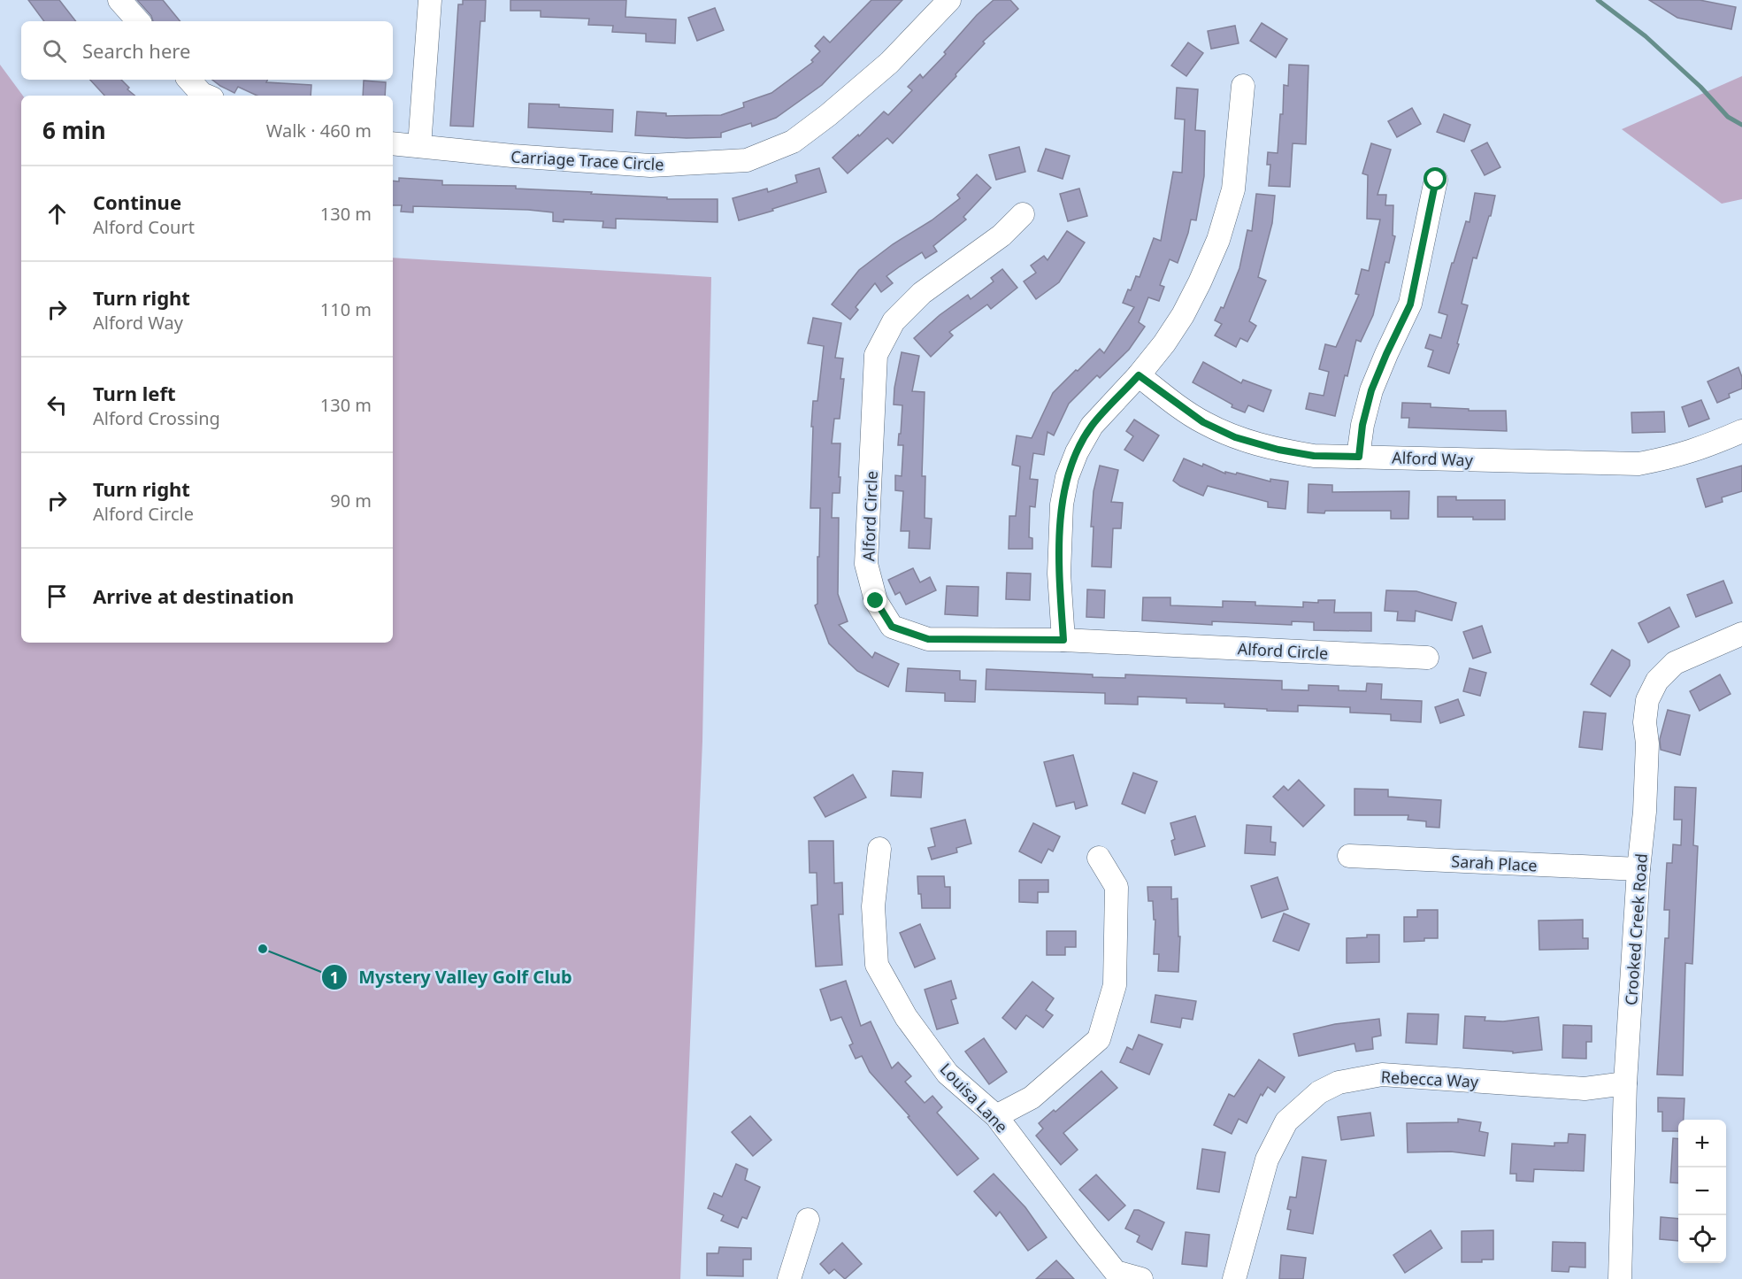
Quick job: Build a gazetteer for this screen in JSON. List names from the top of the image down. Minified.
{"streets":{"street":["Carriage Trace Circle","Alford Way","Alford Circle","Sarah Place","Crooked Creek Road","Rebecca Way","Louisa Lane"]},"crossings":[["Sarah Place","Crooked Creek Road"],["Crooked Creek Road","Rebecca Way"]],"places":["Mystery Valley Golf Club"],"page":{"search":"Search here","heading":["6 min","Walk · 460 m"],"list":[["Continue","Alford Court","130 m"],["Turn right","Alford Way","110 m"],["Turn left","Alford Crossing","130 m"],["Turn right","Alford Circle","90 m"],"Arrive at destination"],"map_buttons":["+","−"]}}
